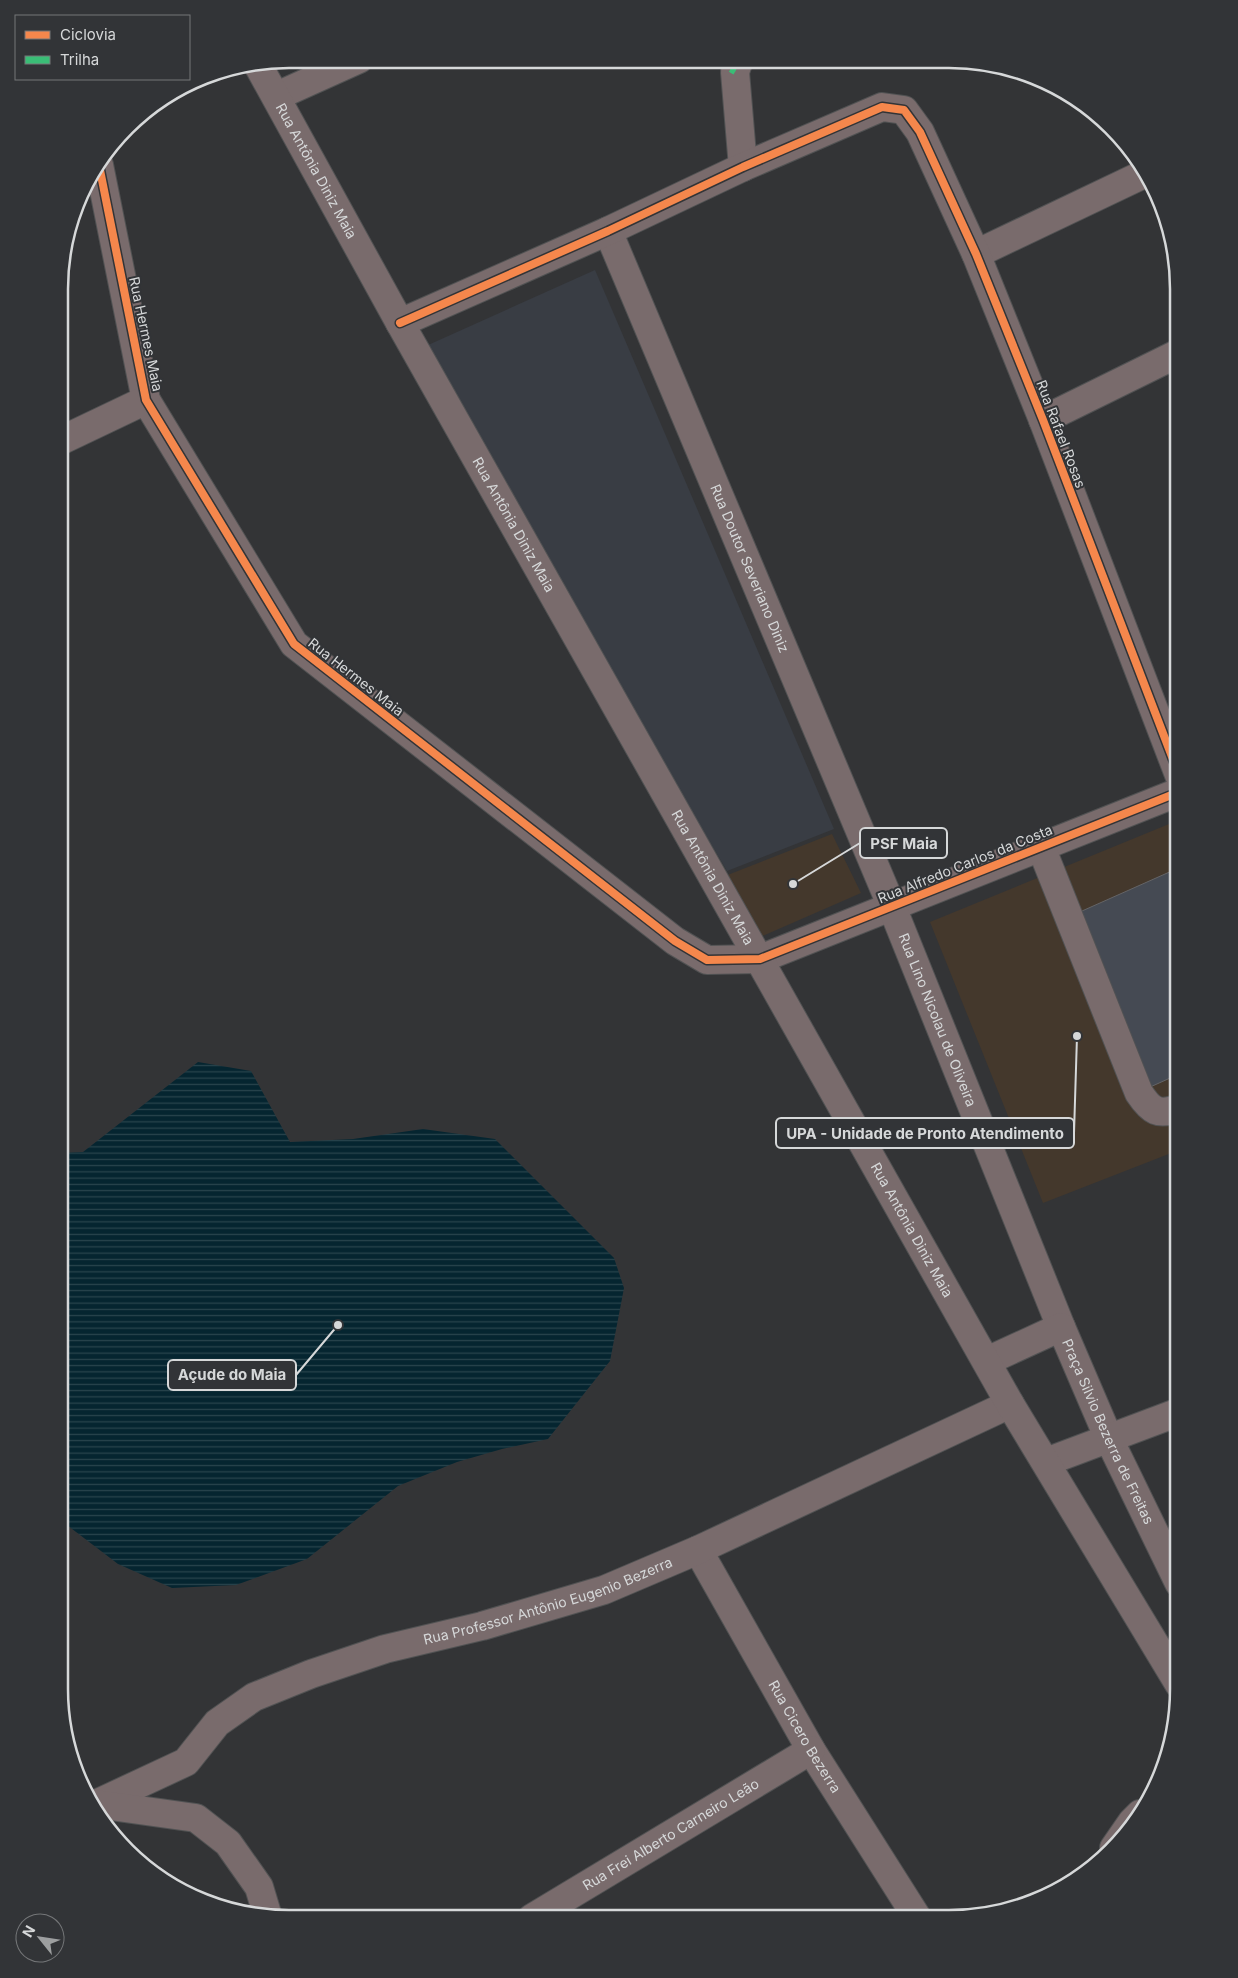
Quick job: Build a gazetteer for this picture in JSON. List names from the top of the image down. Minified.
{"streets":{"street":["Rua Antônia Diniz Maia","Rua Hermes Maia","Rua Rafael Rosas","Rua Doutor Severiano Diniz","Rua Alfredo Carlos da Costa","Rua Lino Nicolau de Oliveira","Praça Silvio Bezerra de Freitas","Rua Professor Antônio Eugenio Bezerra","Rua Cicero Bezerra","Rua Frei Alberto Carneiro Leão"]},"crossings":[["Rua Antônia Diniz Maia","Rua Hermes Maia"],["Rua Antônia Diniz Maia","Rua Alfredo Carlos da Costa"],["Rua Antônia Diniz Maia","Praça Silvio Bezerra de Freitas"],["Rua Antônia Diniz Maia","Rua Professor Antônio Eugenio Bezerra"],["Rua Hermes Maia","Rua Alfredo Carlos da Costa"],["Rua Doutor Severiano Diniz","Rua Alfredo Carlos da Costa"],["Rua Doutor Severiano Diniz","Rua Lino Nicolau de Oliveira"],["Rua Alfredo Carlos da Costa","Rua Lino Nicolau de Oliveira"],["Rua Lino Nicolau de Oliveira","Praça Silvio Bezerra de Freitas"],["Rua Professor Antônio Eugenio Bezerra","Rua Cicero Bezerra"],["Rua Cicero Bezerra","Rua Frei Alberto Carneiro Leão"]],"places":["PSF Maia","UPA - Unidade de Pronto Atendimento","Açude do Maia"],"legend":["Ciclovia","Trilha"],"north":"top left"}
